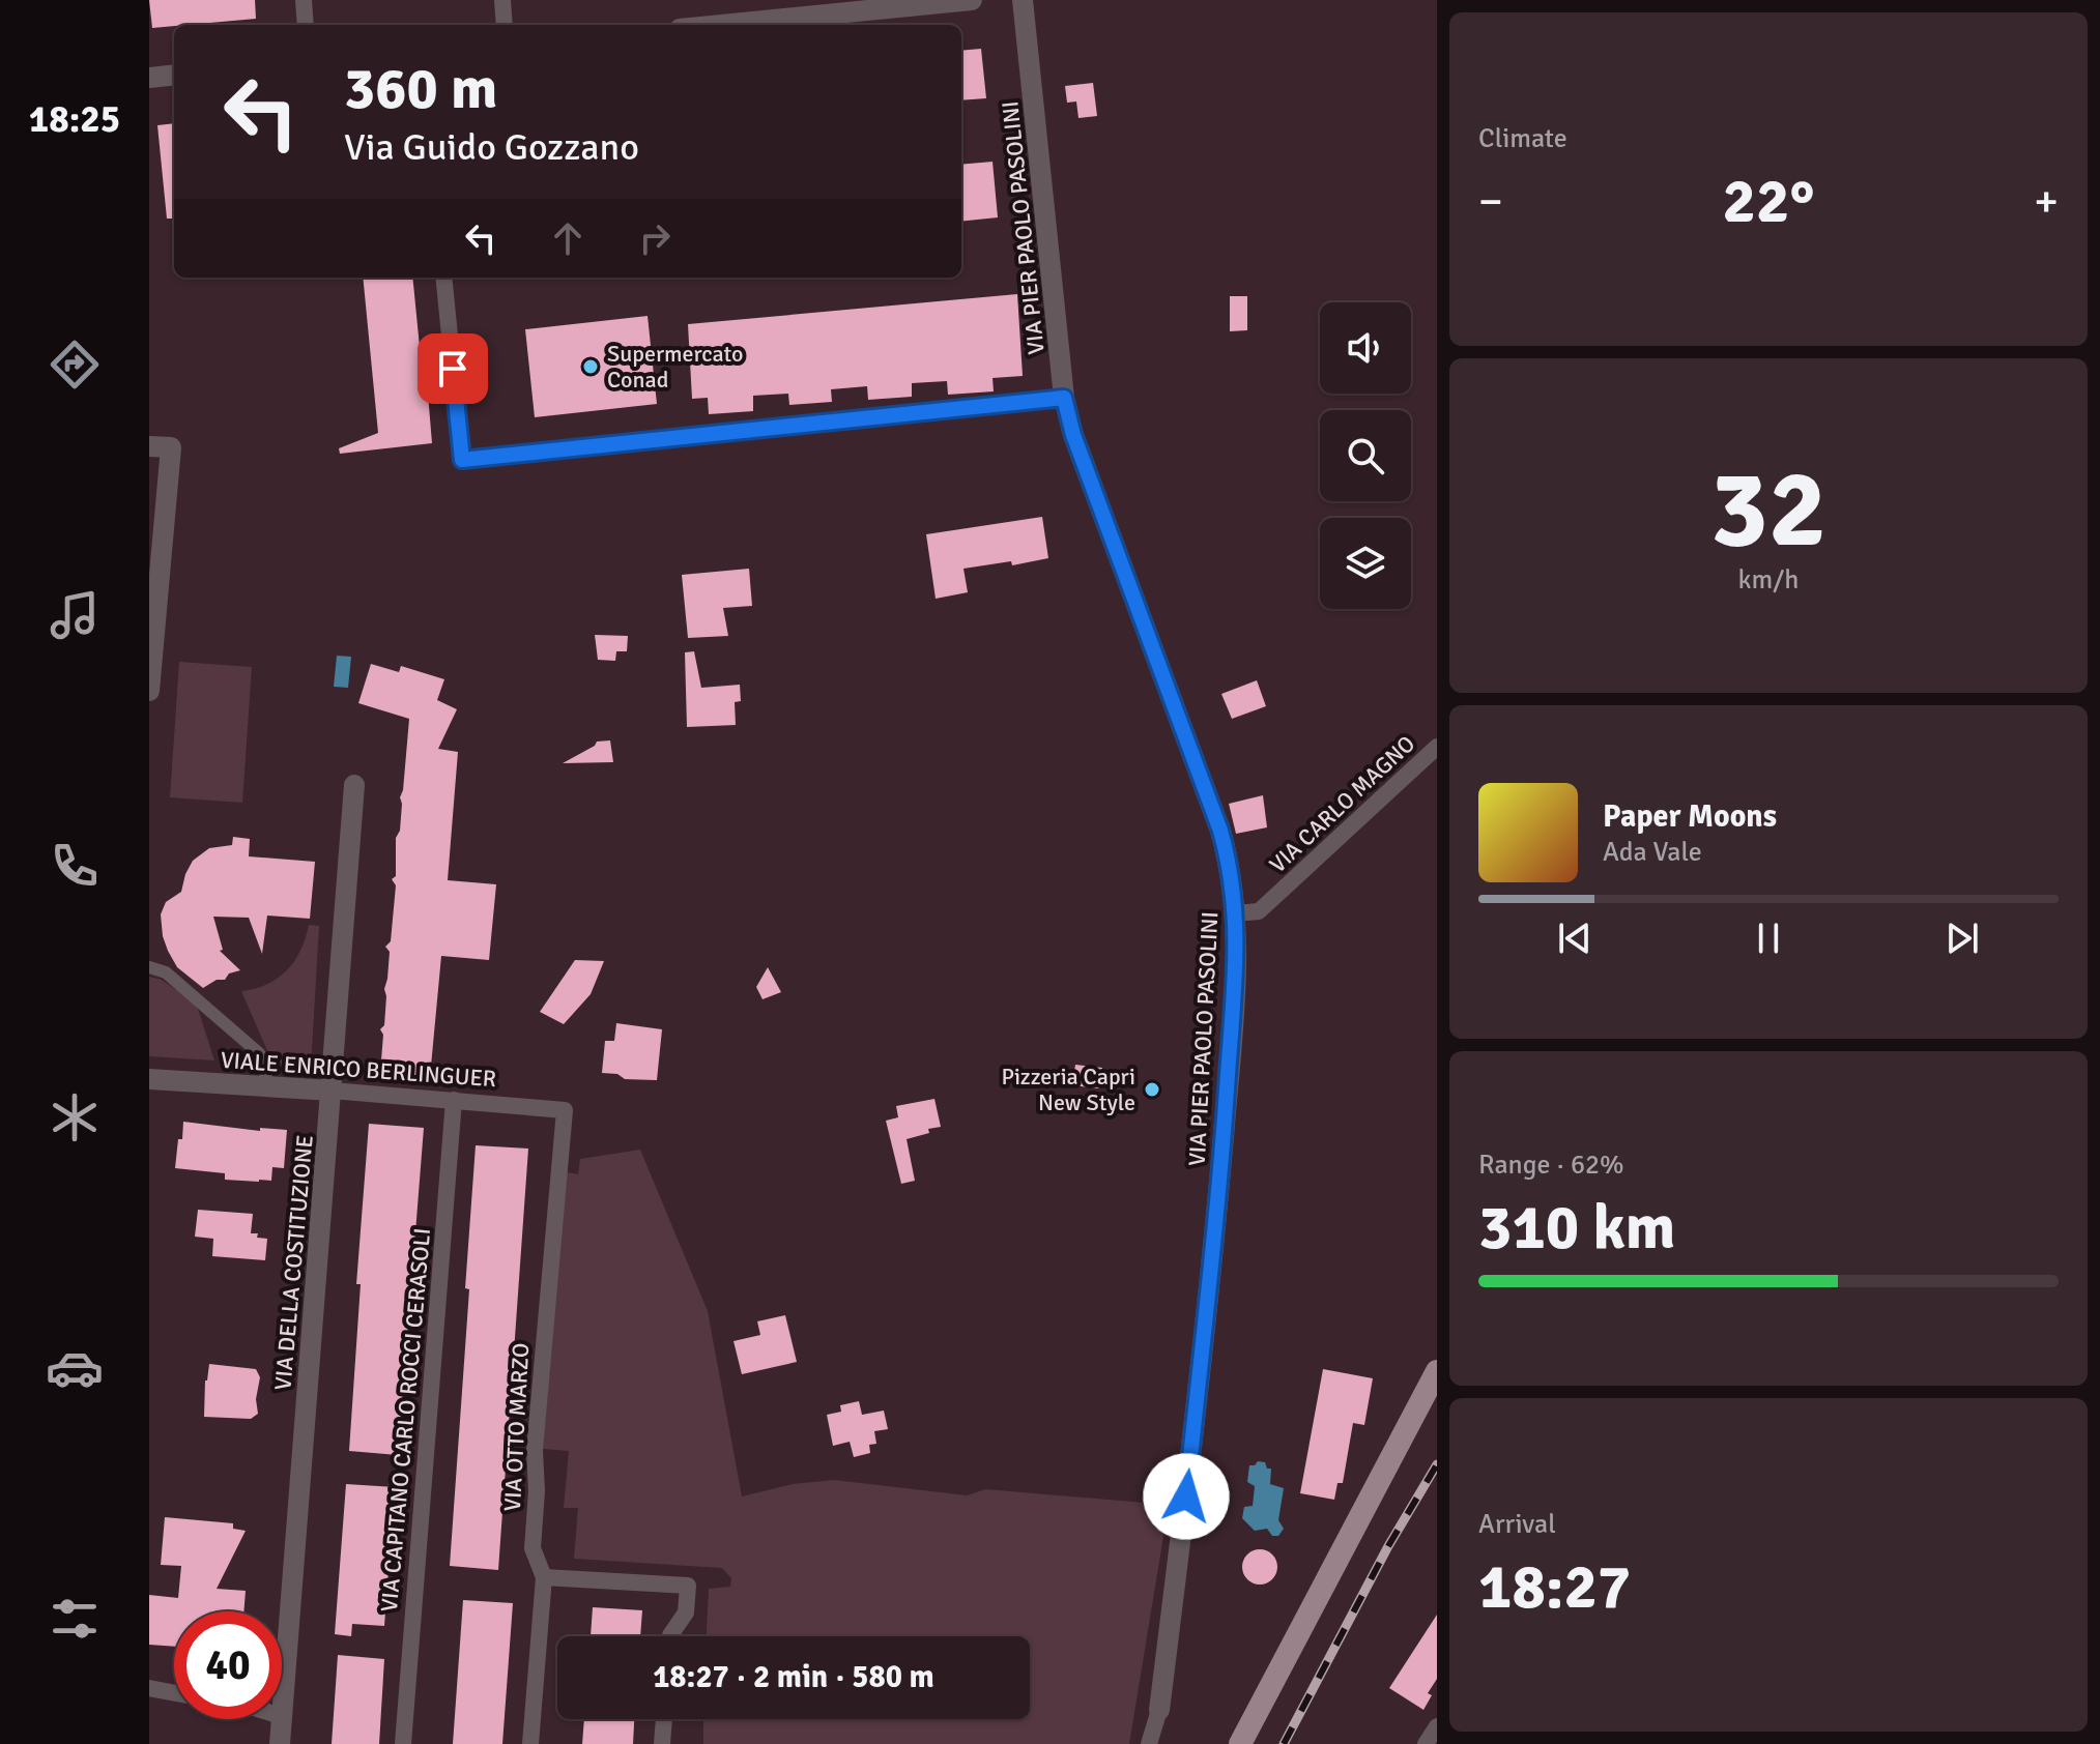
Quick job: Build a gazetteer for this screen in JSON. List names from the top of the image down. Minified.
{"streets":{"street":["VIA PIER PAOLO PASOLINI","VIA CARLO MAGNO","VIALE ENRICO BERLINGUER","VIA DELLA COSTITUZIONE","VIA CAPITANO CARLO ROCCI CERASOLI","VIA OTTO MARZO"]},"crossings":[["VIA PIER PAOLO PASOLINI","VIA CARLO MAGNO"],["VIALE ENRICO BERLINGUER","VIA DELLA COSTITUZIONE"],["VIALE ENRICO BERLINGUER","VIA CAPITANO CARLO ROCCI CERASOLI"],["VIALE ENRICO BERLINGUER","VIA OTTO MARZO"]],"places":["Supermercato Conad","Pizzeria Capri New Style"],"page":{"tabs":"18:25","tile":["Climate",["32","km/h"],["Range · 62%","310 km"],["Arrival","18:27"]],"turn":["360 m","Via Guido Gozzano"],"heat":["−","22°","+"],"song":["Paper Moons","Ada Vale"],"limit":"40","trip":"18:27 · 2 min · 580 m"}}
